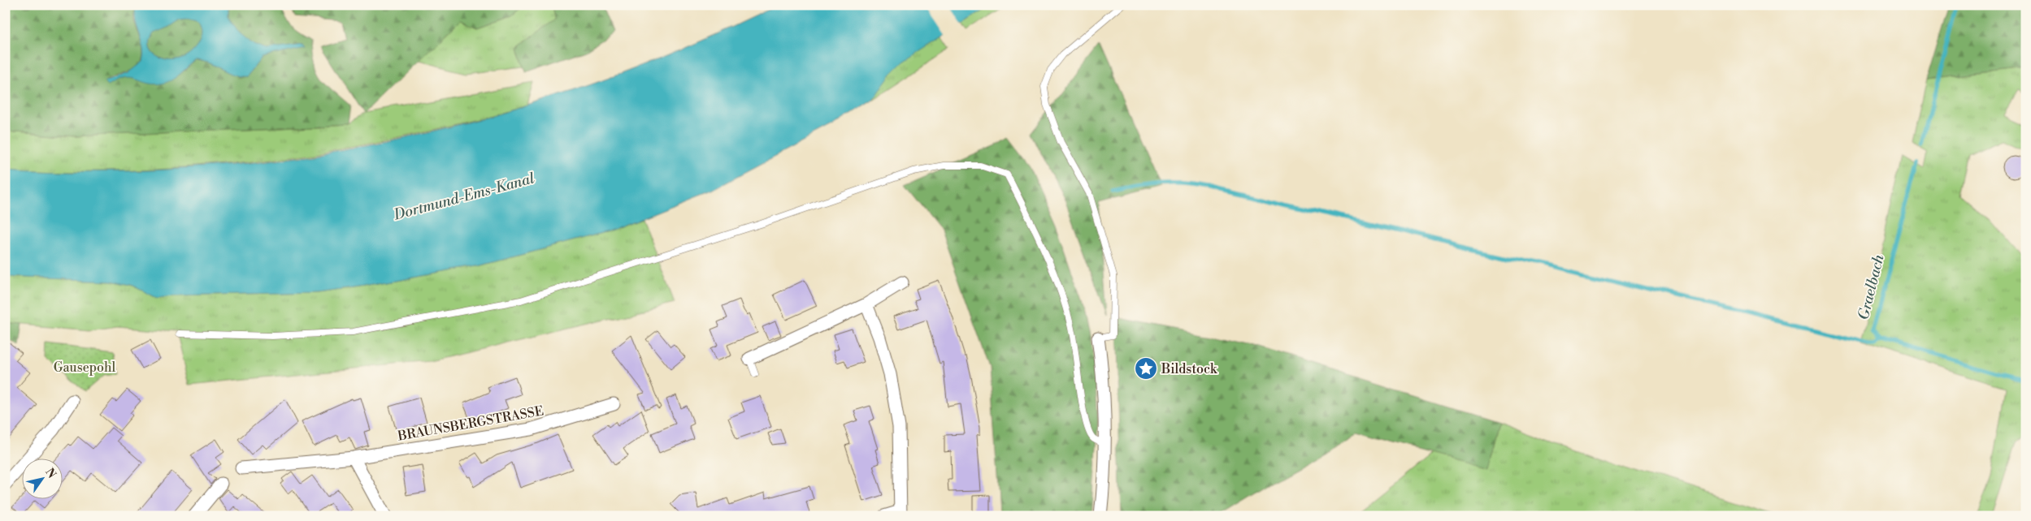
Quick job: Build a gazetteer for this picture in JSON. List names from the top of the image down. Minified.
{"streets":{"street":["BRAUNSBERGSTRASSE"]},"water":["Dortmund-Ems-Kanal","Graelbach"],"parks":["Gausepohl"],"places":{"place":["Bildstock"]},"north":"top right"}
